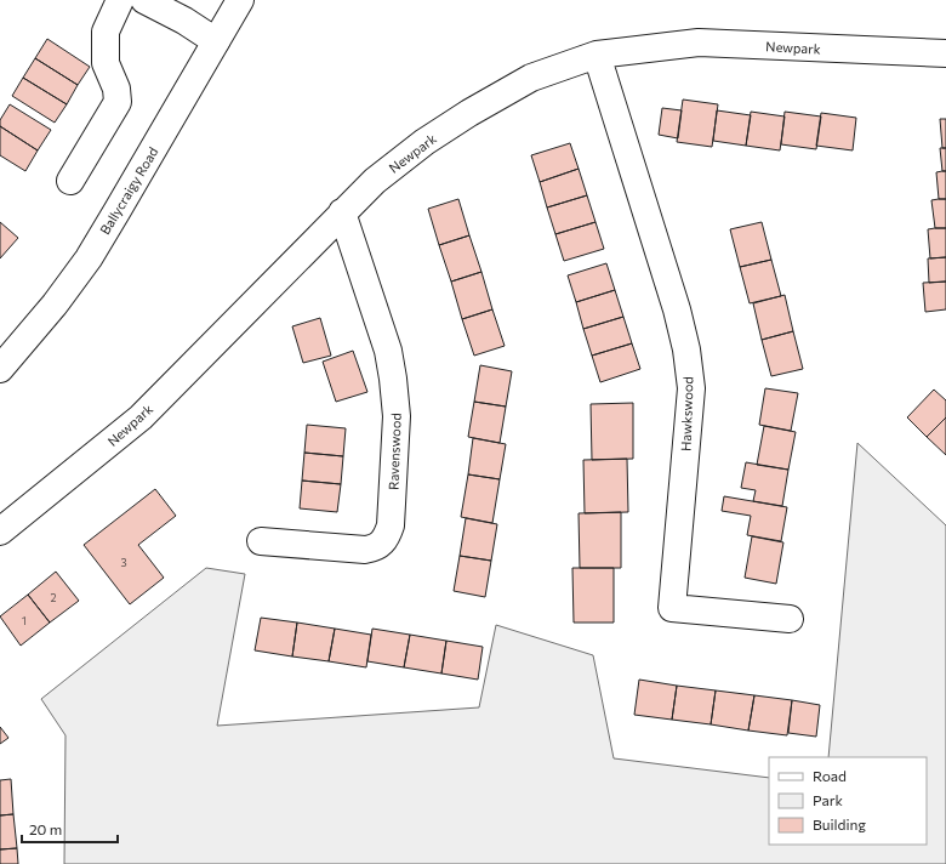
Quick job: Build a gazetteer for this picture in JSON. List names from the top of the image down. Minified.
{"streets":{"street":["Newpark","Ballycraigy Road","Hawkswood","Ravenswood"]},"crossings":[["Newpark","Hawkswood"],["Newpark","Ravenswood"]],"house_numbers":["3","2","1"],"legend":["Road","Park","Building"],"scale_bar":"20 m"}
